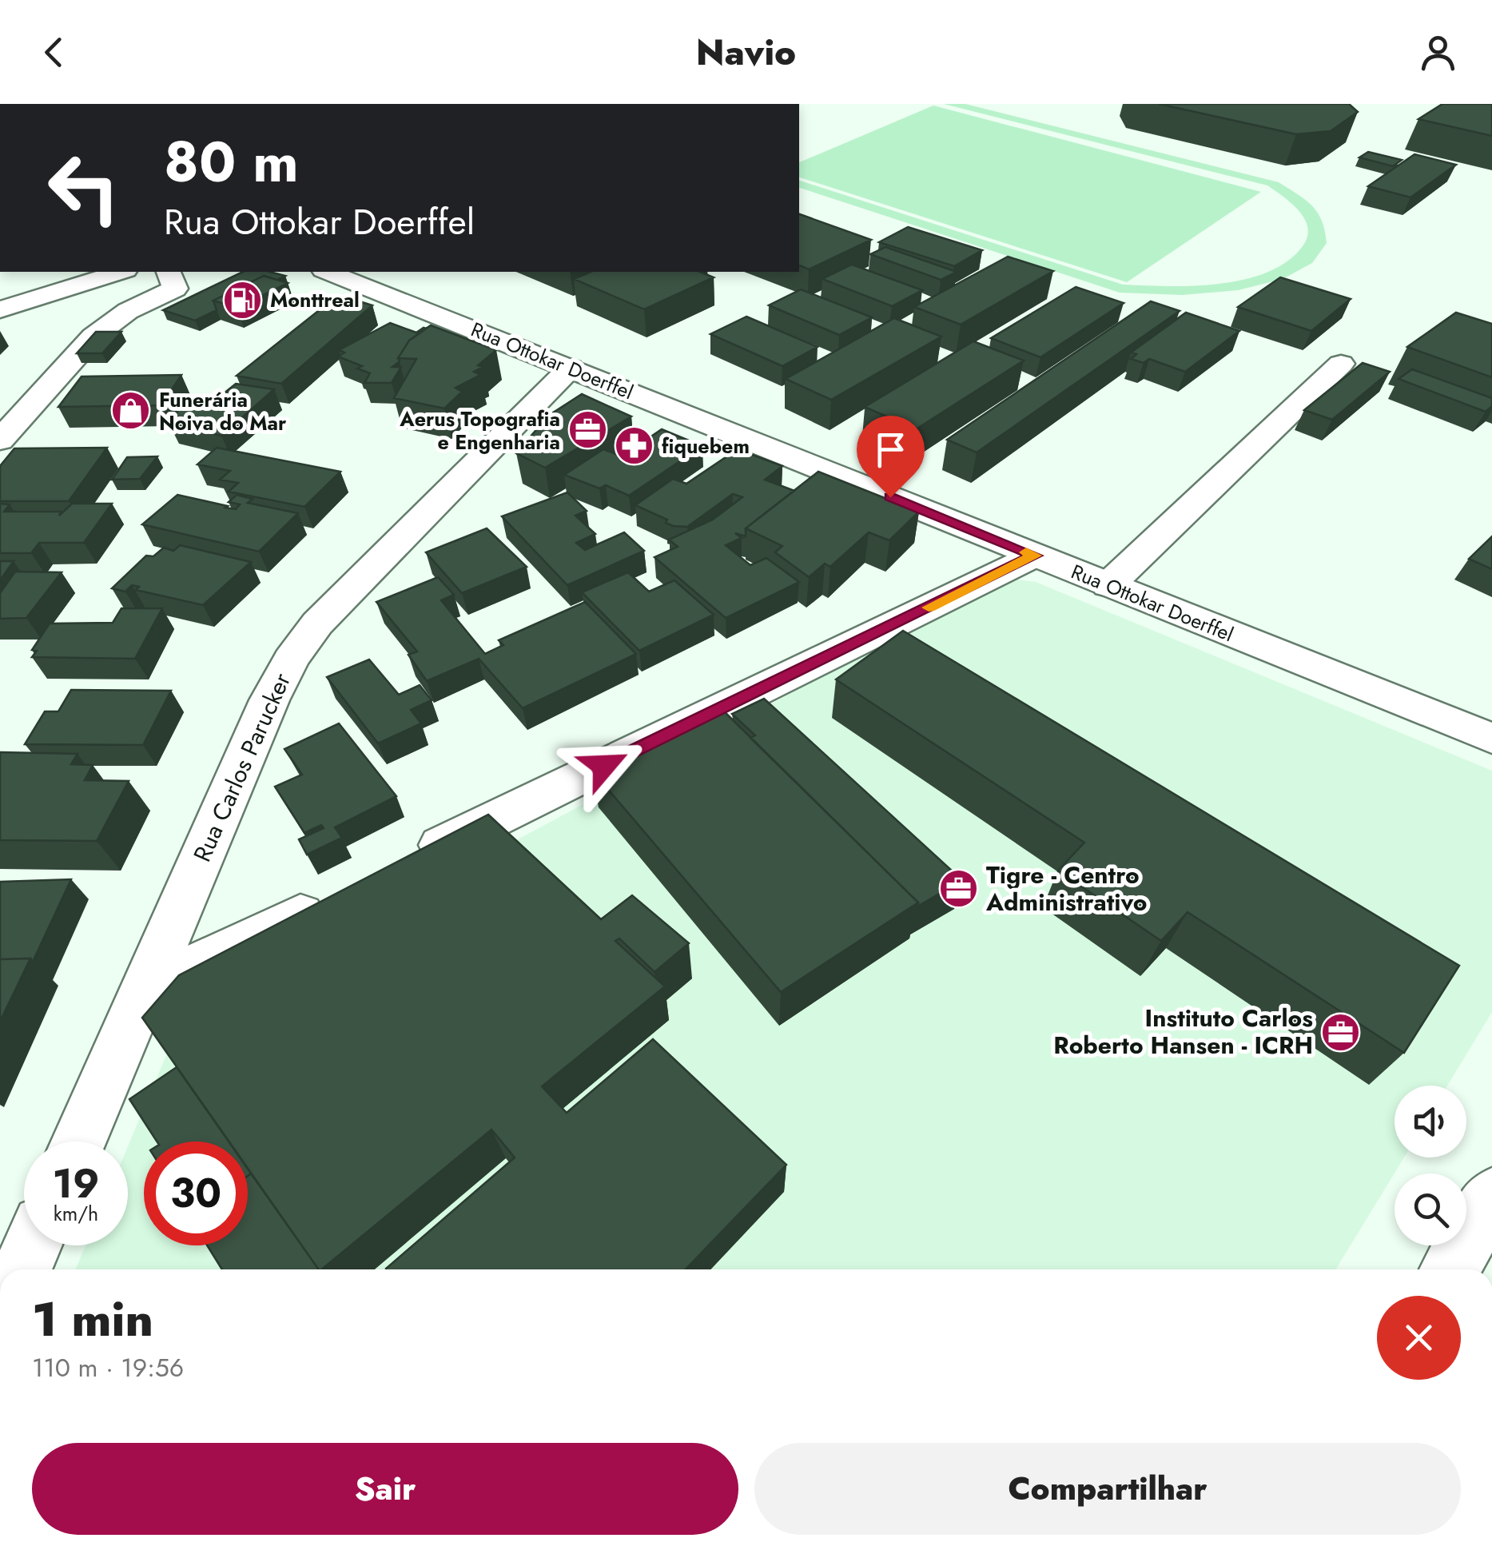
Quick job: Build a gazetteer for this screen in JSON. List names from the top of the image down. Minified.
{"streets":{"street":["Rua Ottokar Doerffel","Rua Carlos Parucker"]},"crossings":[["Rua Ottokar Doerffel","Rua Carlos Parucker"]],"places":{"fuel station":["Monttreal"],"shop":["Funerária Noiva do Mar"],"office":["Aerus Topografia e Engenharia","Tigre - Centro Administrativo","Instituto Carlos Roberto Hansen - ICRH"],"pharmacy":["fiquebem"]},"page":{"header":"Navio","turn":["80 m","Rua Ottokar Doerffel"],"speed":"19 km/h","limit":"30","heading":["1 min","110 m · 19:56"],"buttons":["Sair","Compartilhar"]}}
